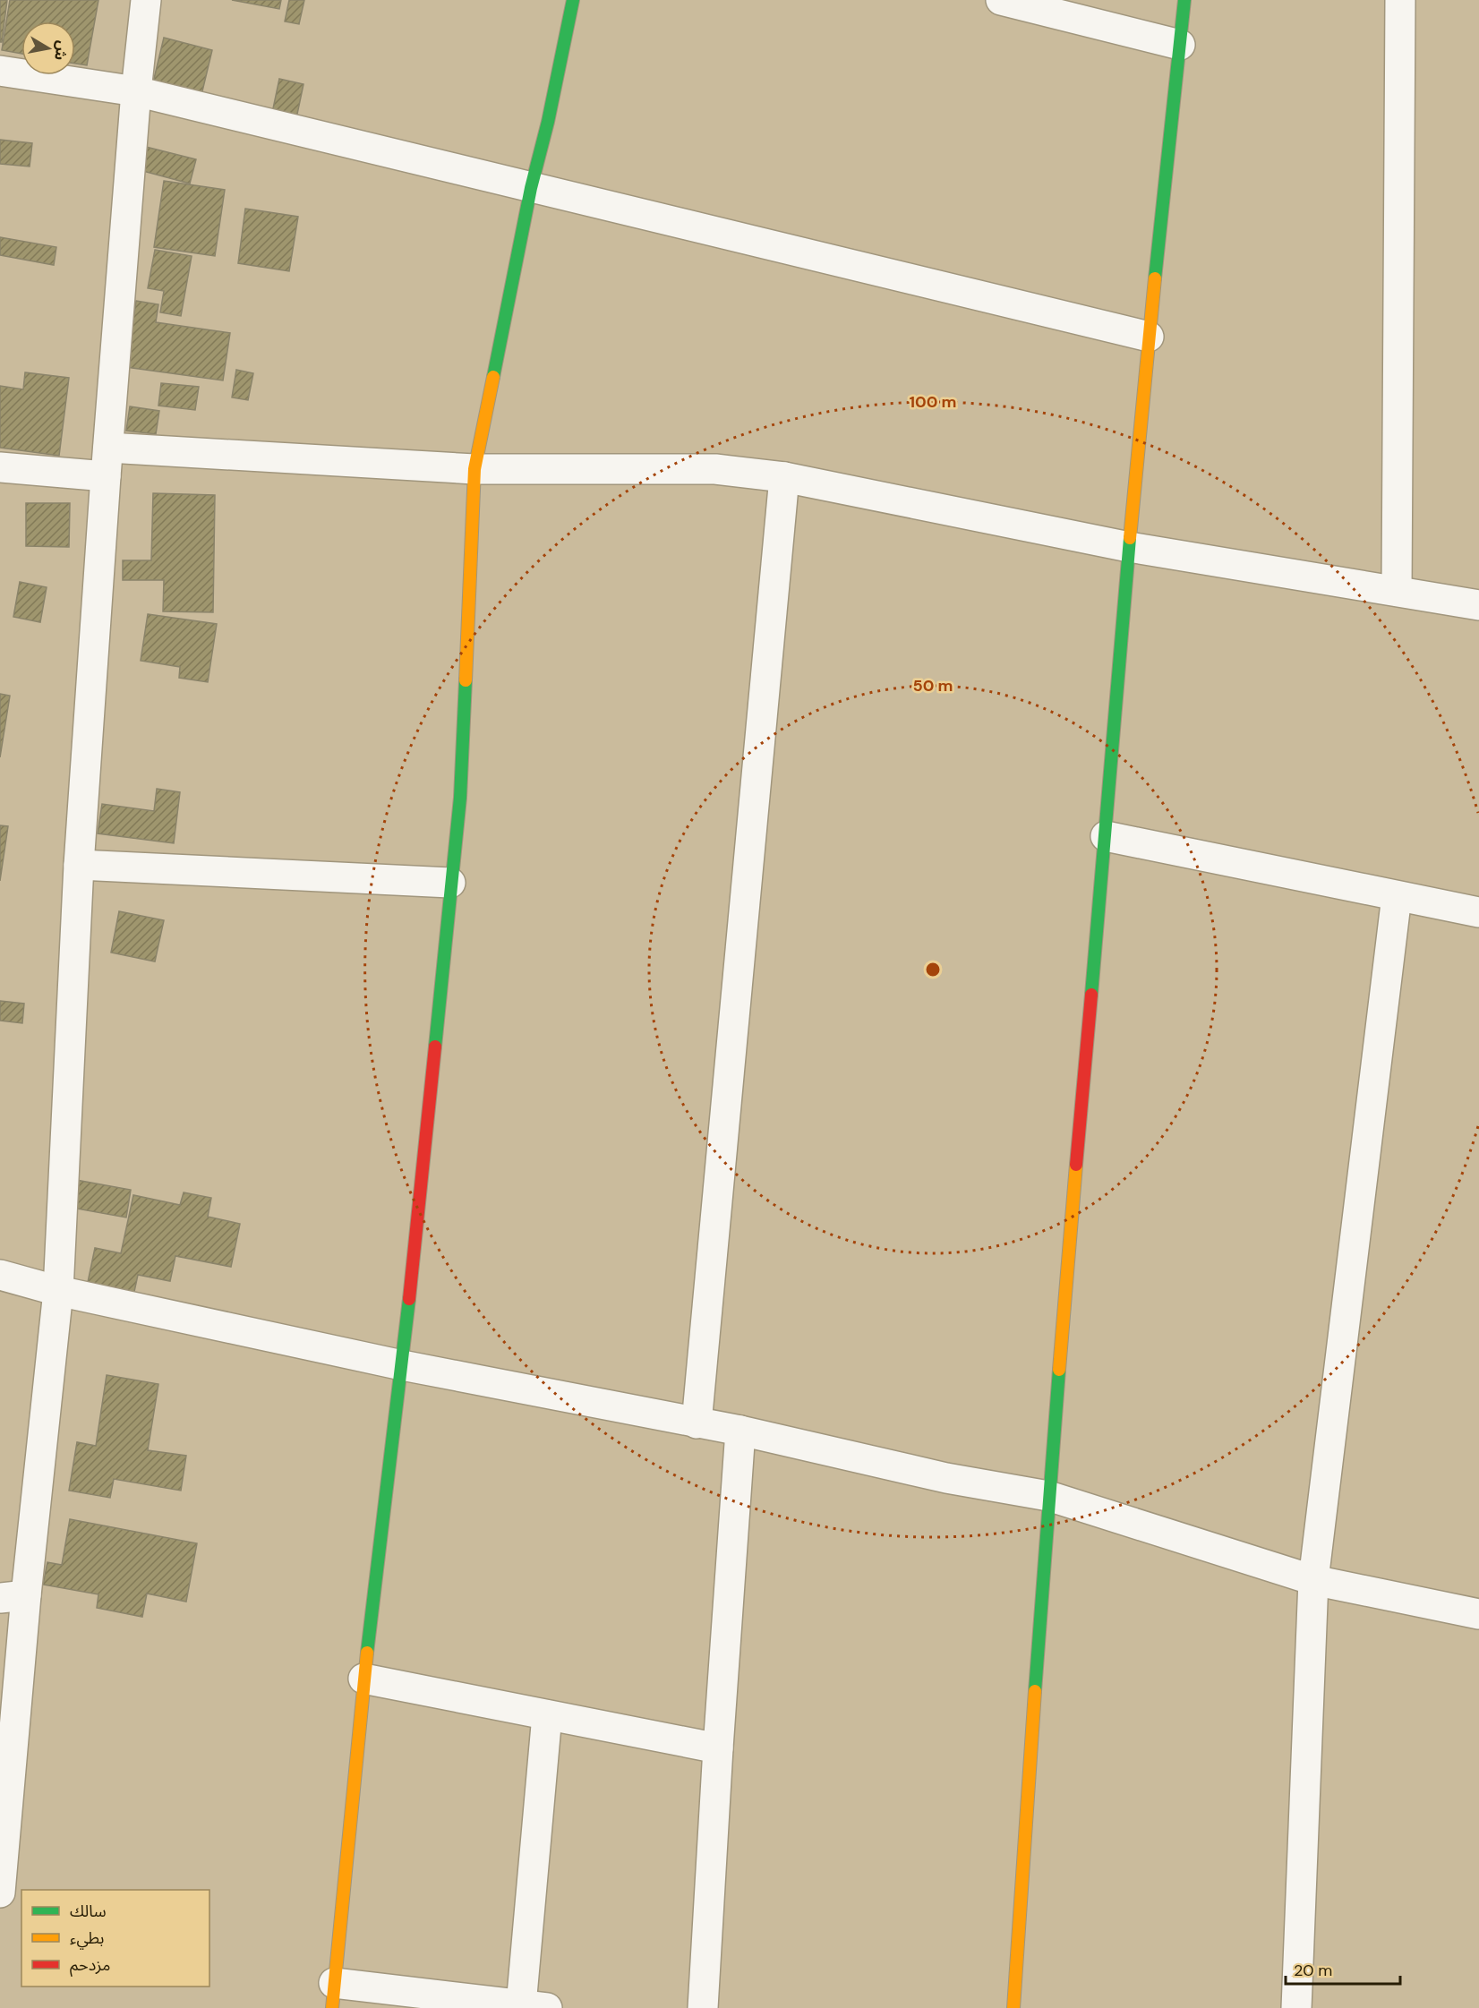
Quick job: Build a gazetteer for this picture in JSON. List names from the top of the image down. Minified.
{"legend":["سالك","بطيء","مزدحم"],"scale_bar":"20 m","north":"right","rings":["100 m","50 m"]}
